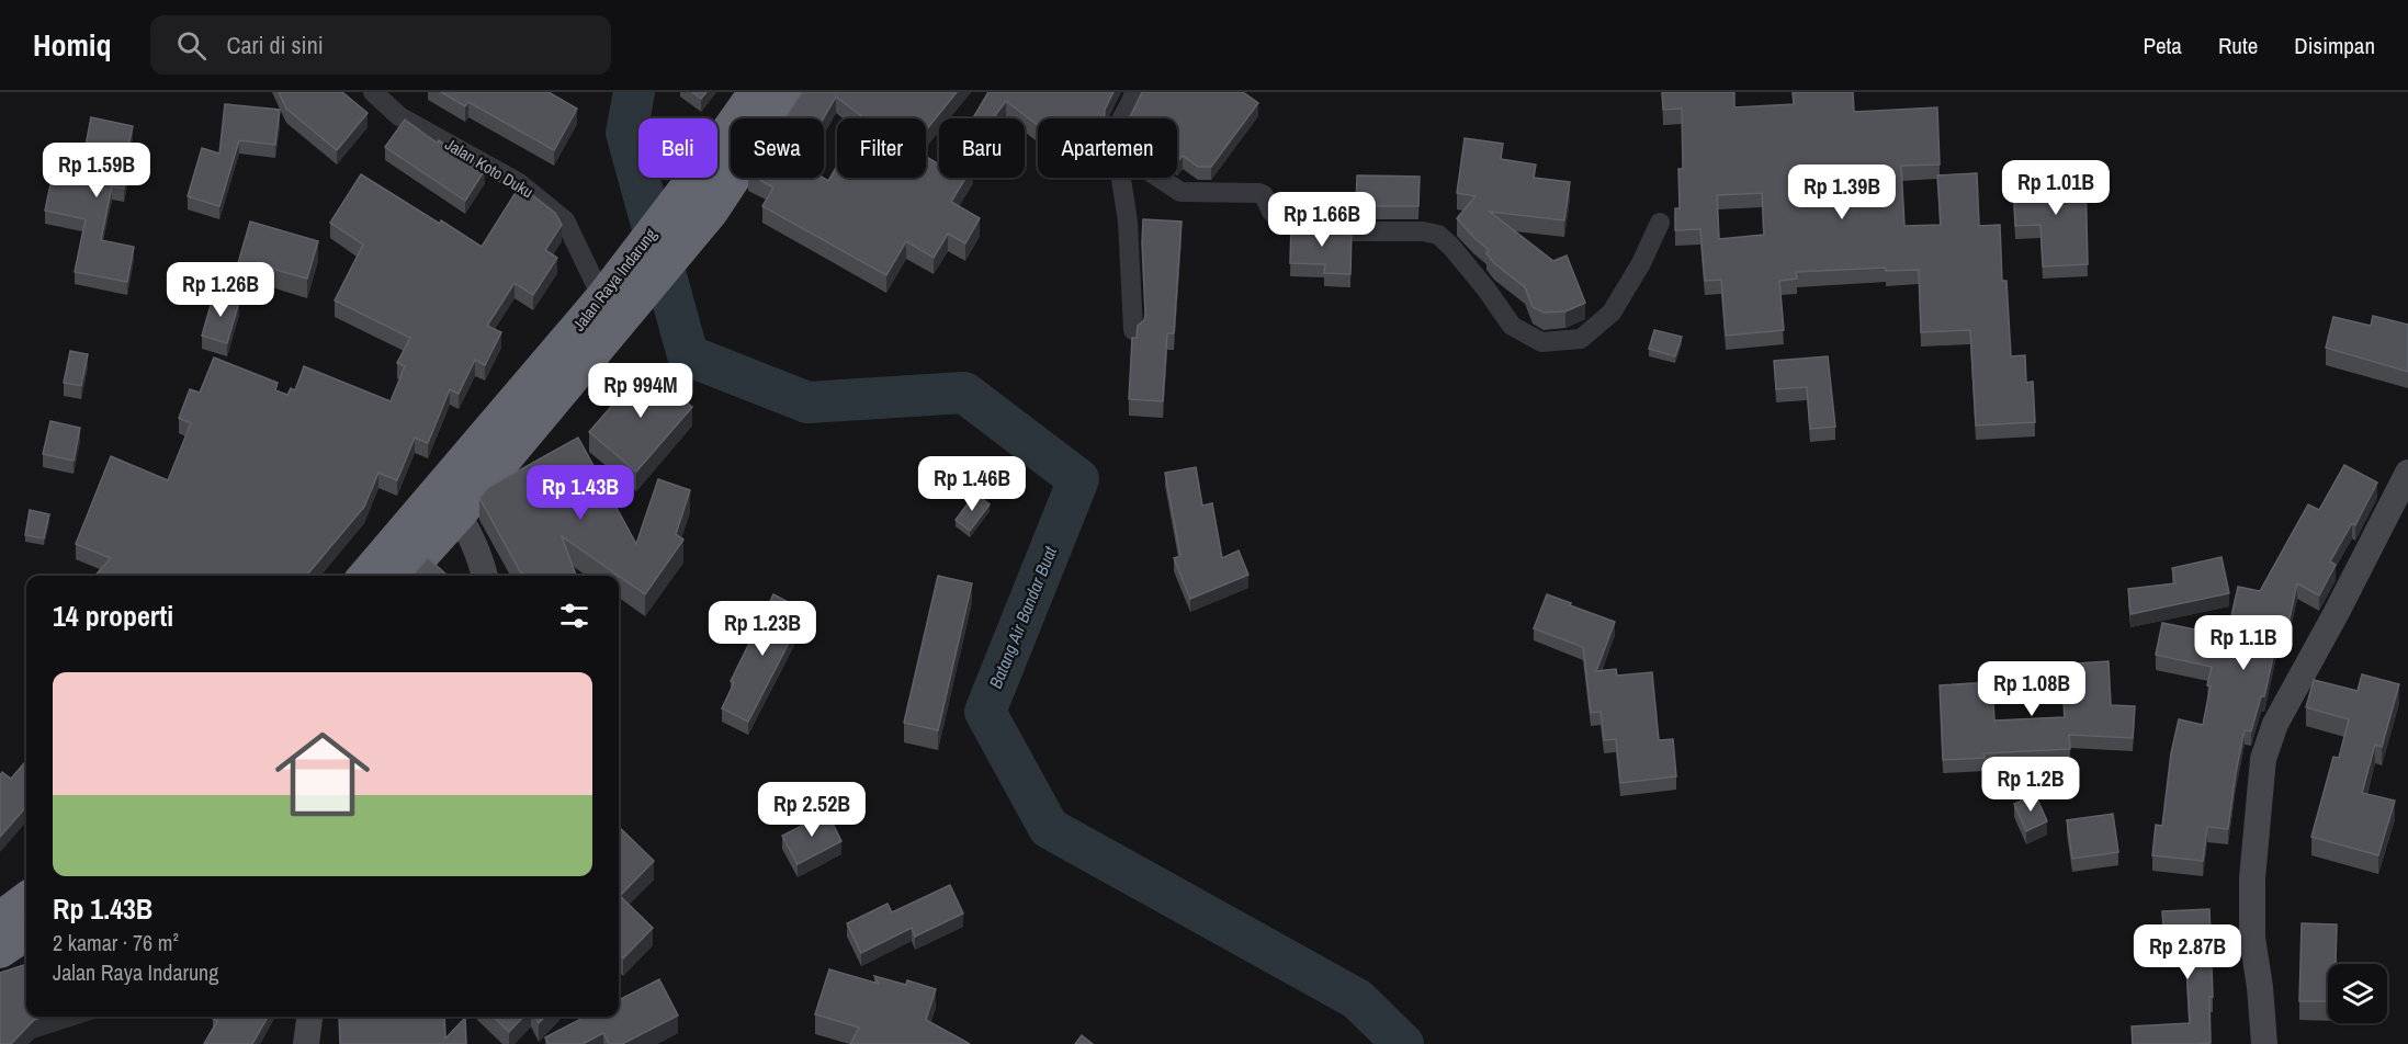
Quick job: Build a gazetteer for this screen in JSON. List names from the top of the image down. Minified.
{"streets":{"highway":["Jalan Raya Indarung"],"street":["Jalan Koto Duku"]},"crossings":[["Jalan Koto Duku","Jalan Raya Indarung"]],"water":["Batang Air Bandar Buat"],"page":{"header":"Homiq","search":"Cari di sini","nav":["Peta","Rute","Disimpan"],"chip":["Beli","Sewa","Filter","Baru","Apartemen"],"price":["Rp 1.59B","Rp 1.01B","Rp 1.39B","Rp 1.66B","Rp 1.26B","Rp 994M","Rp 1.46B","Rp 1.43B","Rp 1.23B","Rp 1.1B","Rp 1.08B","Rp 1.2B","Rp 2.52B","Rp 2.87B"],"heading":"14 properti","list":[{"name":"Rp 1.43B","note":"2 kamar · 76 m² · Jalan Raya Indarung"}]}}
